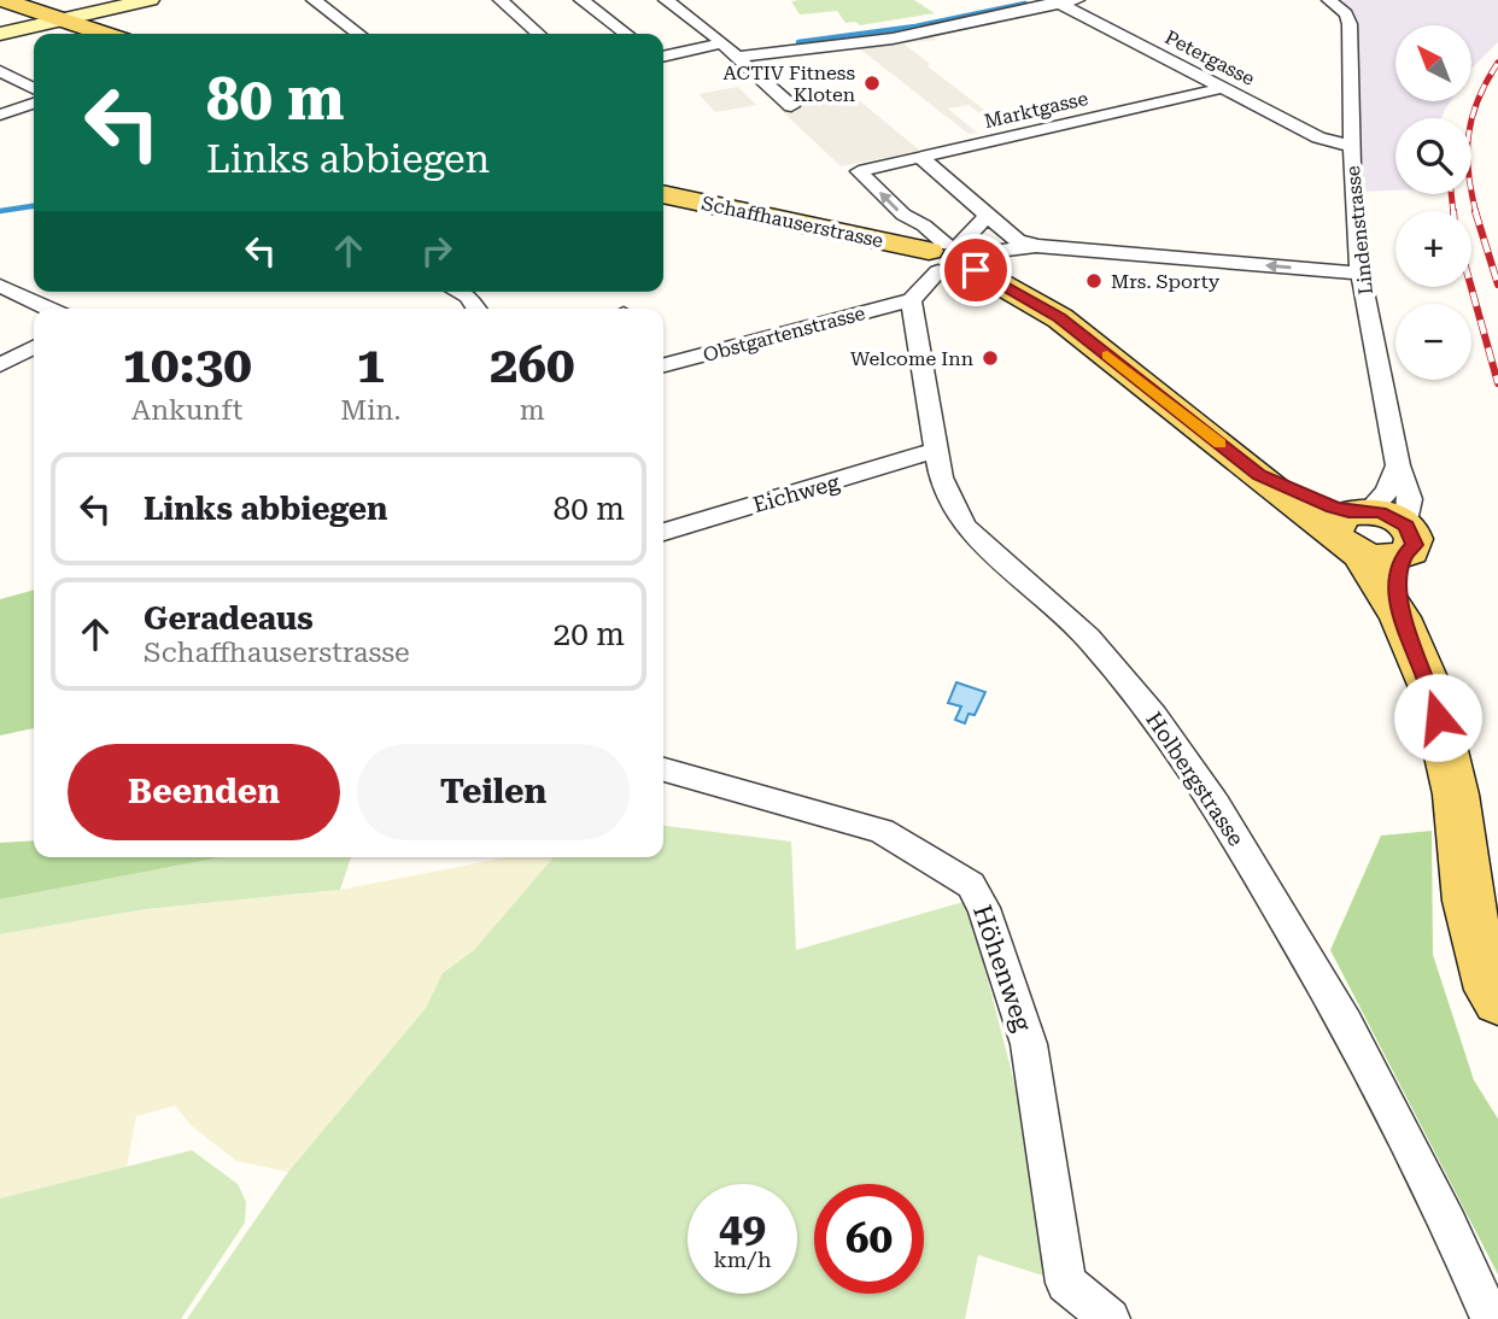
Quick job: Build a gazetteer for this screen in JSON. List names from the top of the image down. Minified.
{"streets":{"main road":["Schaffhauserstrasse"],"street":["Petergasse","Marktgasse","Lindenstrasse","Obstgartenstrasse","Eichweg","Holbergstrasse","Höhenweg"]},"crossings":[["Petergasse","Marktgasse"],["Petergasse","Lindenstrasse"],["Marktgasse","Schaffhauserstrasse"],["Schaffhauserstrasse","Lindenstrasse"],["Obstgartenstrasse","Holbergstrasse"],["Eichweg","Holbergstrasse"]],"places":["ACTIV Fitness Kloten","Mrs. Sporty","Welcome Inn"],"north":"top left","page":{"map_buttons":["+","−"],"turn":["80 m","Links abbiegen"],"eta":["10:30","Ankunft","1","Min.","260","m"],"list":[{"name":"Links abbiegen","value":"80 m"},{"name":"Geradeaus","note":"Schaffhauserstrasse","value":"20 m"}],"buttons":["Beenden","Teilen"],"speed":"49 km/h","limit":"60"}}
